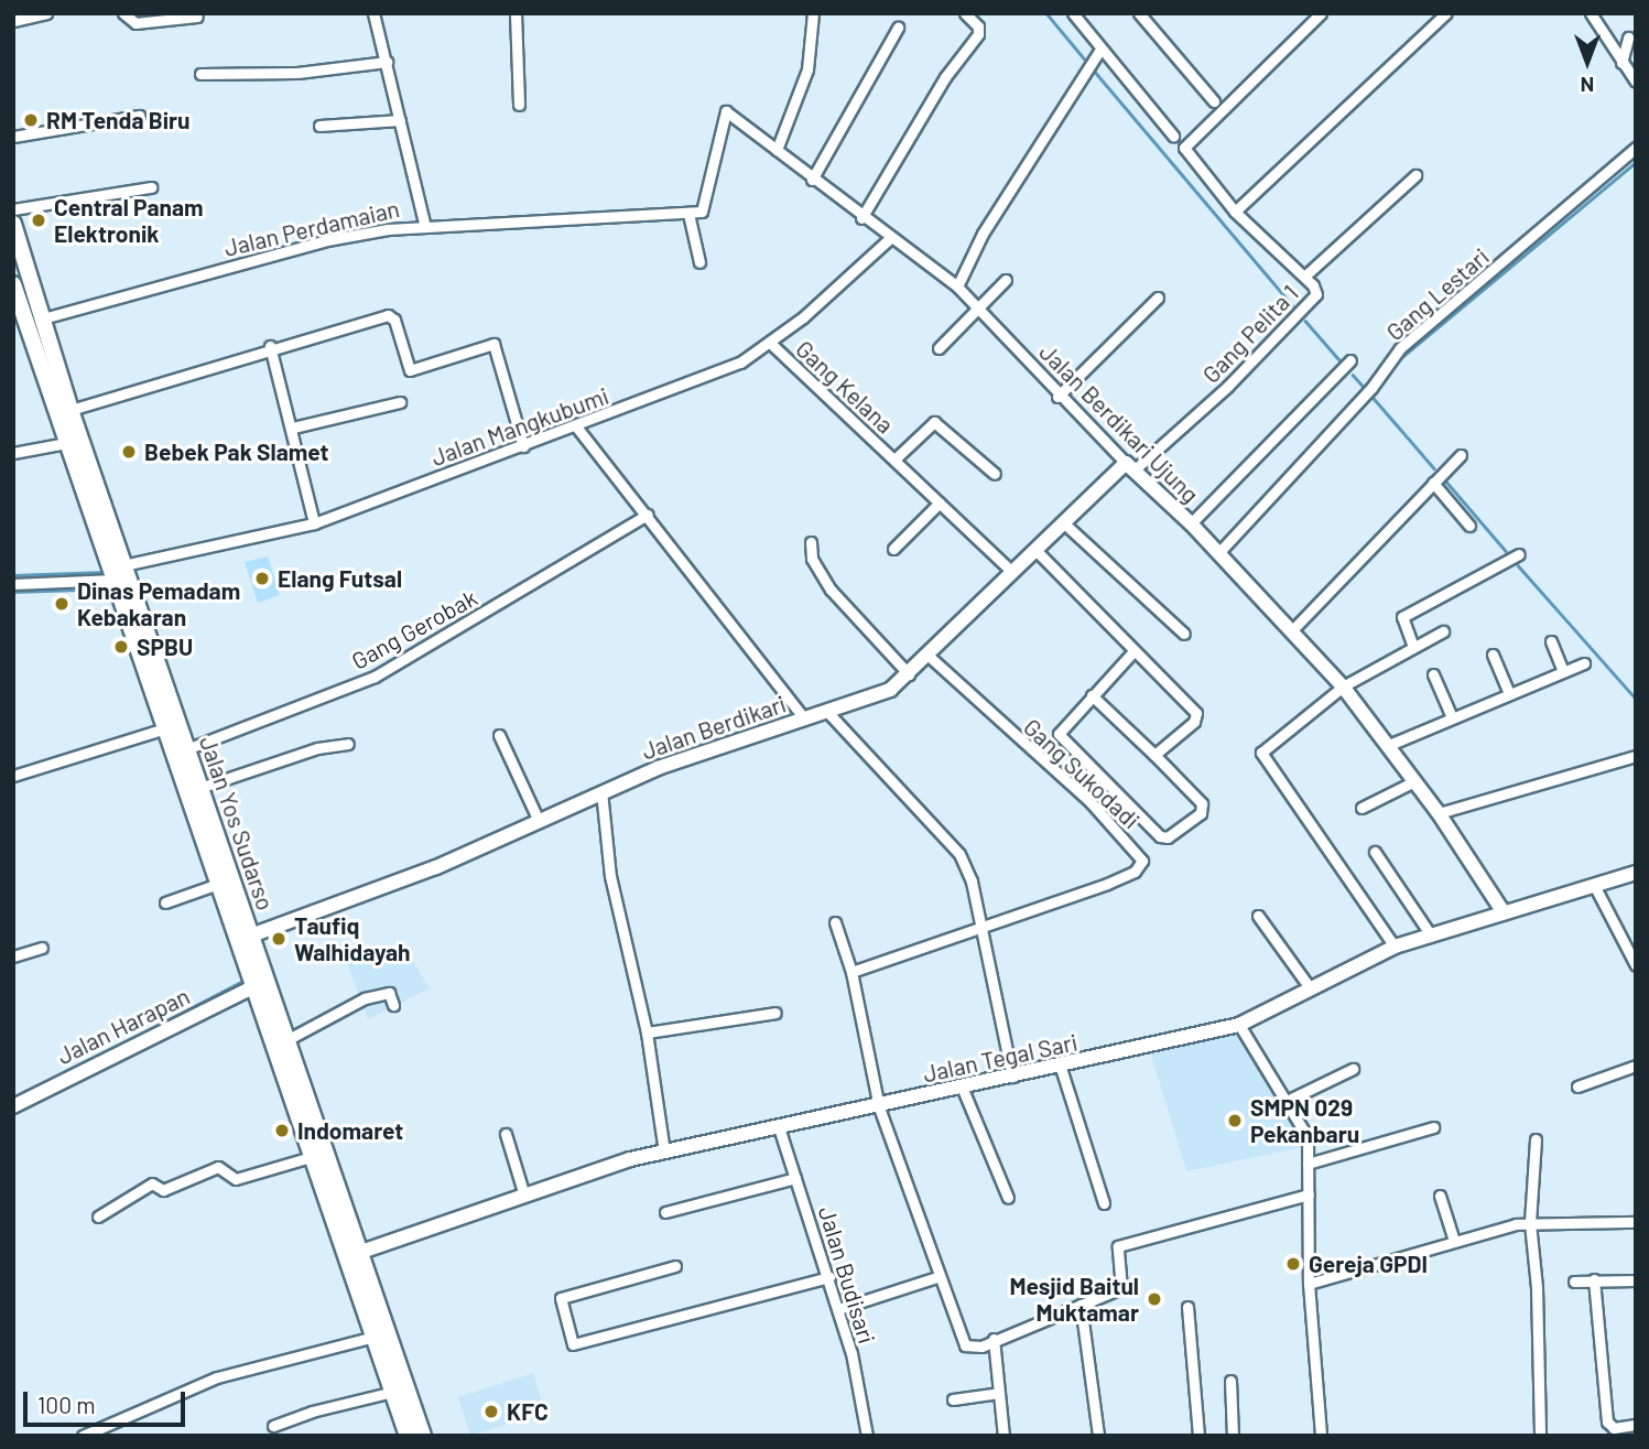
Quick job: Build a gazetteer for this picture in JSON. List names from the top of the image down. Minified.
{"streets":{"main road":["Jalan Yos Sudarso"],"street":["Jalan Perdamaian","Gang Lestari","Gang Pelita 1","Gang Kelana","Jalan Berdikari Ujung","Jalan Mangkubumi","Gang Gerobak","Jalan Berdikari","Gang Sukodadi","Jalan Harapan","Jalan Tegal Sari","Jalan Budisari"]},"crossings":[["Jalan Perdamaian","Jalan Berdikari Ujung"],["Jalan Perdamaian","Jalan Yos Sudarso"],["Gang Lestari","Jalan Berdikari Ujung"],["Gang Pelita 1","Jalan Berdikari Ujung"],["Gang Pelita 1","Jalan Berdikari"],["Gang Kelana","Jalan Mangkubumi"],["Gang Kelana","Jalan Berdikari"],["Jalan Berdikari Ujung","Jalan Mangkubumi"],["Jalan Berdikari Ujung","Jalan Berdikari"],["Jalan Berdikari Ujung","Jalan Tegal Sari"],["Jalan Mangkubumi","Jalan Yos Sudarso"],["Gang Gerobak","Jalan Yos Sudarso"],["Jalan Berdikari","Gang Sukodadi"],["Jalan Berdikari","Jalan Yos Sudarso"],["Jalan Yos Sudarso","Jalan Harapan"],["Jalan Yos Sudarso","Jalan Tegal Sari"],["Jalan Tegal Sari","Jalan Budisari"]],"places":["RM Tenda Biru","Central Panam Elektronik","Bebek Pak Slamet","Elang Futsal","Dinas Pemadam Kebakaran","SPBU","Taufiq Walhidayah","SMPN 029 Pekanbaru","Indomaret","Gereja GPDI","Mesjid Baitul Muktamar","KFC"],"scale_bar":"100 m","north":"bottom"}
